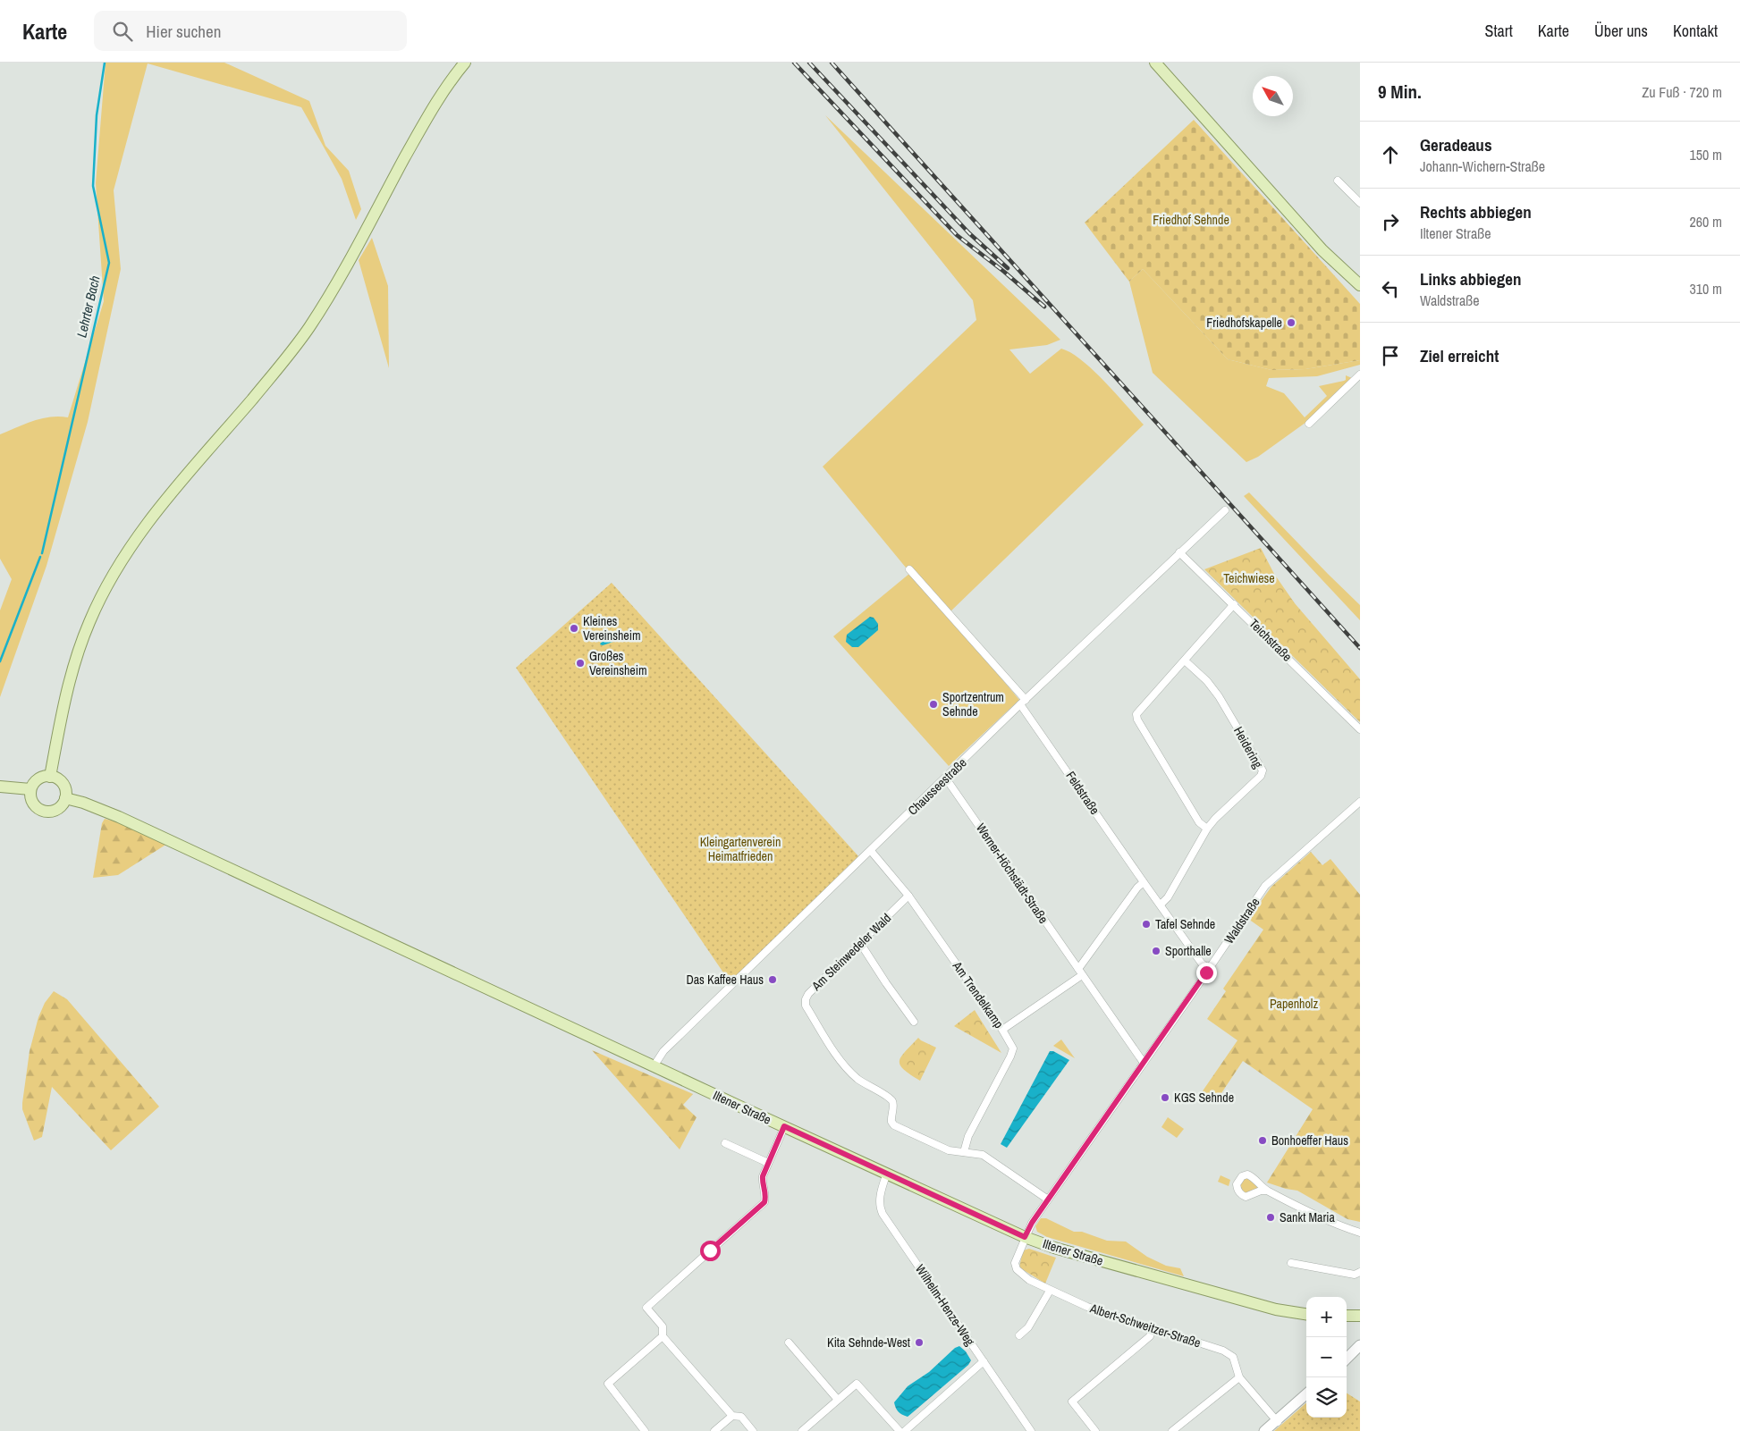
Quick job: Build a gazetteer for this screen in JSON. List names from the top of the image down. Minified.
{"streets":{"main road":["Iltener Straße"],"street":["Teichstraße","Heidering","Chausseestraße","Feldstraße","Werner-Höchstädt-Straße","Waldstraße","Am Steinwedeler Wald","Am Trendelkamp","Wilhelm-Henze-Weg","Albert-Schweitzer-Straße"]},"crossings":[["Teichstraße","Chausseestraße"],["Heidering","Feldstraße"],["Chausseestraße","Feldstraße"],["Chausseestraße","Werner-Höchstädt-Straße"],["Chausseestraße","Am Trendelkamp"],["Chausseestraße","Iltener Straße"],["Feldstraße","Waldstraße"],["Werner-Höchstädt-Straße","Waldstraße"],["Waldstraße","Am Steinwedeler Wald"],["Waldstraße","Iltener Straße"],["Waldstraße","Albert-Schweitzer-Straße"],["Am Steinwedeler Wald","Am Trendelkamp"],["Iltener Straße","Wilhelm-Henze-Weg"],["Iltener Straße","Albert-Schweitzer-Straße"]],"water":["Lehrter Bach"],"parks":["Friedhof Sehnde","Teichwiese","Kleingartenverein Heimatfrieden","Papenholz"],"places":["Friedhofskapelle","Kleines Vereinsheim","Großes Vereinsheim","Sportzentrum Sehnde","Tafel Sehnde","Sporthalle","Das Kaffee Haus","KGS Sehnde","Bonhoeffer Haus","Sankt Maria","Kita Sehnde-West"],"north":"top left","page":{"header":"Karte","search":"Hier suchen","nav":["Start","Karte","Über uns","Kontakt"],"heading":["9 Min.","Zu Fuß · 720 m"],"list":[["Geradeaus","Johann-Wichern-Straße","150 m"],["Rechts abbiegen","Iltener Straße","260 m"],["Links abbiegen","Waldstraße","310 m"],"Ziel erreicht"],"map_buttons":["+","−"]}}
